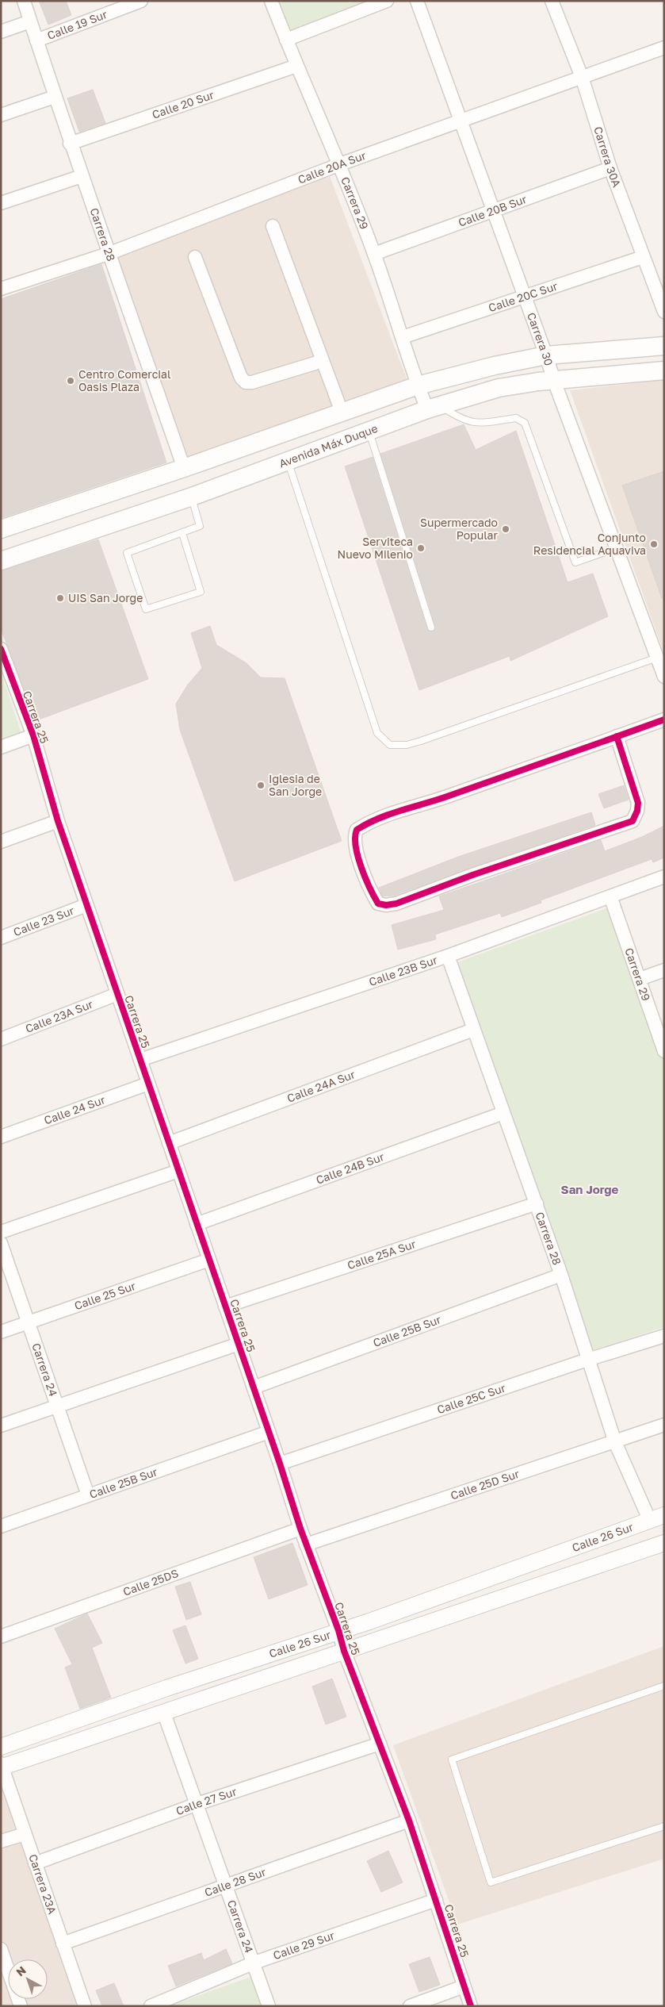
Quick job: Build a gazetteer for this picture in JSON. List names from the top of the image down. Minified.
{"streets":{"main road":["Avenida Máx Duque"],"street":["Calle 19 Sur","Calle 20 Sur","Carrera 30A","Calle 20A Sur","Carrera 29","Calle 20B Sur","Carrera 28","Calle 20C Sur","Carrera 30","Carrera 25","Calle 23 Sur","Calle 23B Sur","Calle 23A Sur","Calle 24A Sur","Calle 24 Sur","Calle 24B Sur","Calle 25A Sur","Calle 25 Sur","Calle 25B Sur","Carrera 24","Calle 25C Sur","Calle 25D Sur","Calle 26 Sur","Calle 25DS","Calle 27 Sur","Calle 28 Sur","Carrera 23A","Calle 29 Sur"]},"crossings":[["Calle 19 Sur","Carrera 28"],["Calle 20 Sur","Carrera 29"],["Calle 20 Sur","Carrera 28"],["Carrera 30A","Calle 20A Sur"],["Carrera 30A","Calle 20B Sur"],["Carrera 30A","Calle 20C Sur"],["Calle 20A Sur","Carrera 29"],["Calle 20A Sur","Carrera 28"],["Calle 20A Sur","Carrera 30"],["Carrera 29","Calle 20B Sur"],["Carrera 29","Calle 20C Sur"],["Carrera 29","Avenida Máx Duque"],["Carrera 29","Calle 23B Sur"],["Calle 20B Sur","Carrera 30"],["Carrera 28","Calle 23B Sur"],["Carrera 28","Calle 24A Sur"],["Carrera 28","Calle 24B Sur"],["Carrera 28","Calle 25A Sur"],["Carrera 28","Calle 25B Sur"],["Carrera 28","Calle 25C Sur"],["Carrera 28","Calle 25D Sur"],["Carrera 28","Calle 26 Sur"],["Calle 20C Sur","Carrera 30"],["Carrera 30","Avenida Máx Duque"],["Carrera 25","Calle 23 Sur"],["Carrera 25","Calle 23B Sur"],["Carrera 25","Calle 23A Sur"],["Carrera 25","Calle 24A Sur"],["Carrera 25","Calle 24 Sur"],["Carrera 25","Calle 24B Sur"],["Carrera 25","Calle 25A Sur"],["Carrera 25","Calle 25 Sur"],["Carrera 25","Calle 25B Sur"],["Carrera 25","Calle 25C Sur"],["Carrera 25","Calle 25D Sur"],["Carrera 25","Calle 26 Sur"],["Carrera 25","Calle 25DS"],["Carrera 25","Calle 27 Sur"],["Carrera 25","Calle 28 Sur"],["Carrera 25","Calle 29 Sur"],["Calle 25 Sur","Carrera 24"],["Calle 25B Sur","Carrera 24"],["Carrera 24","Calle 26 Sur"],["Carrera 24","Calle 27 Sur"],["Carrera 24","Calle 28 Sur"],["Carrera 24","Calle 29 Sur"],["Calle 26 Sur","Carrera 23A"],["Calle 27 Sur","Carrera 23A"],["Calle 28 Sur","Carrera 23A"]],"districts":["San Jorge"],"places":["Centro Comercial Oasis Plaza","Supermercado Popular","Conjunto Residencial Aquaviva","Serviteca Nuevo Milenio","UIS San Jorge","Iglesia de San Jorge"],"north":"top left"}
